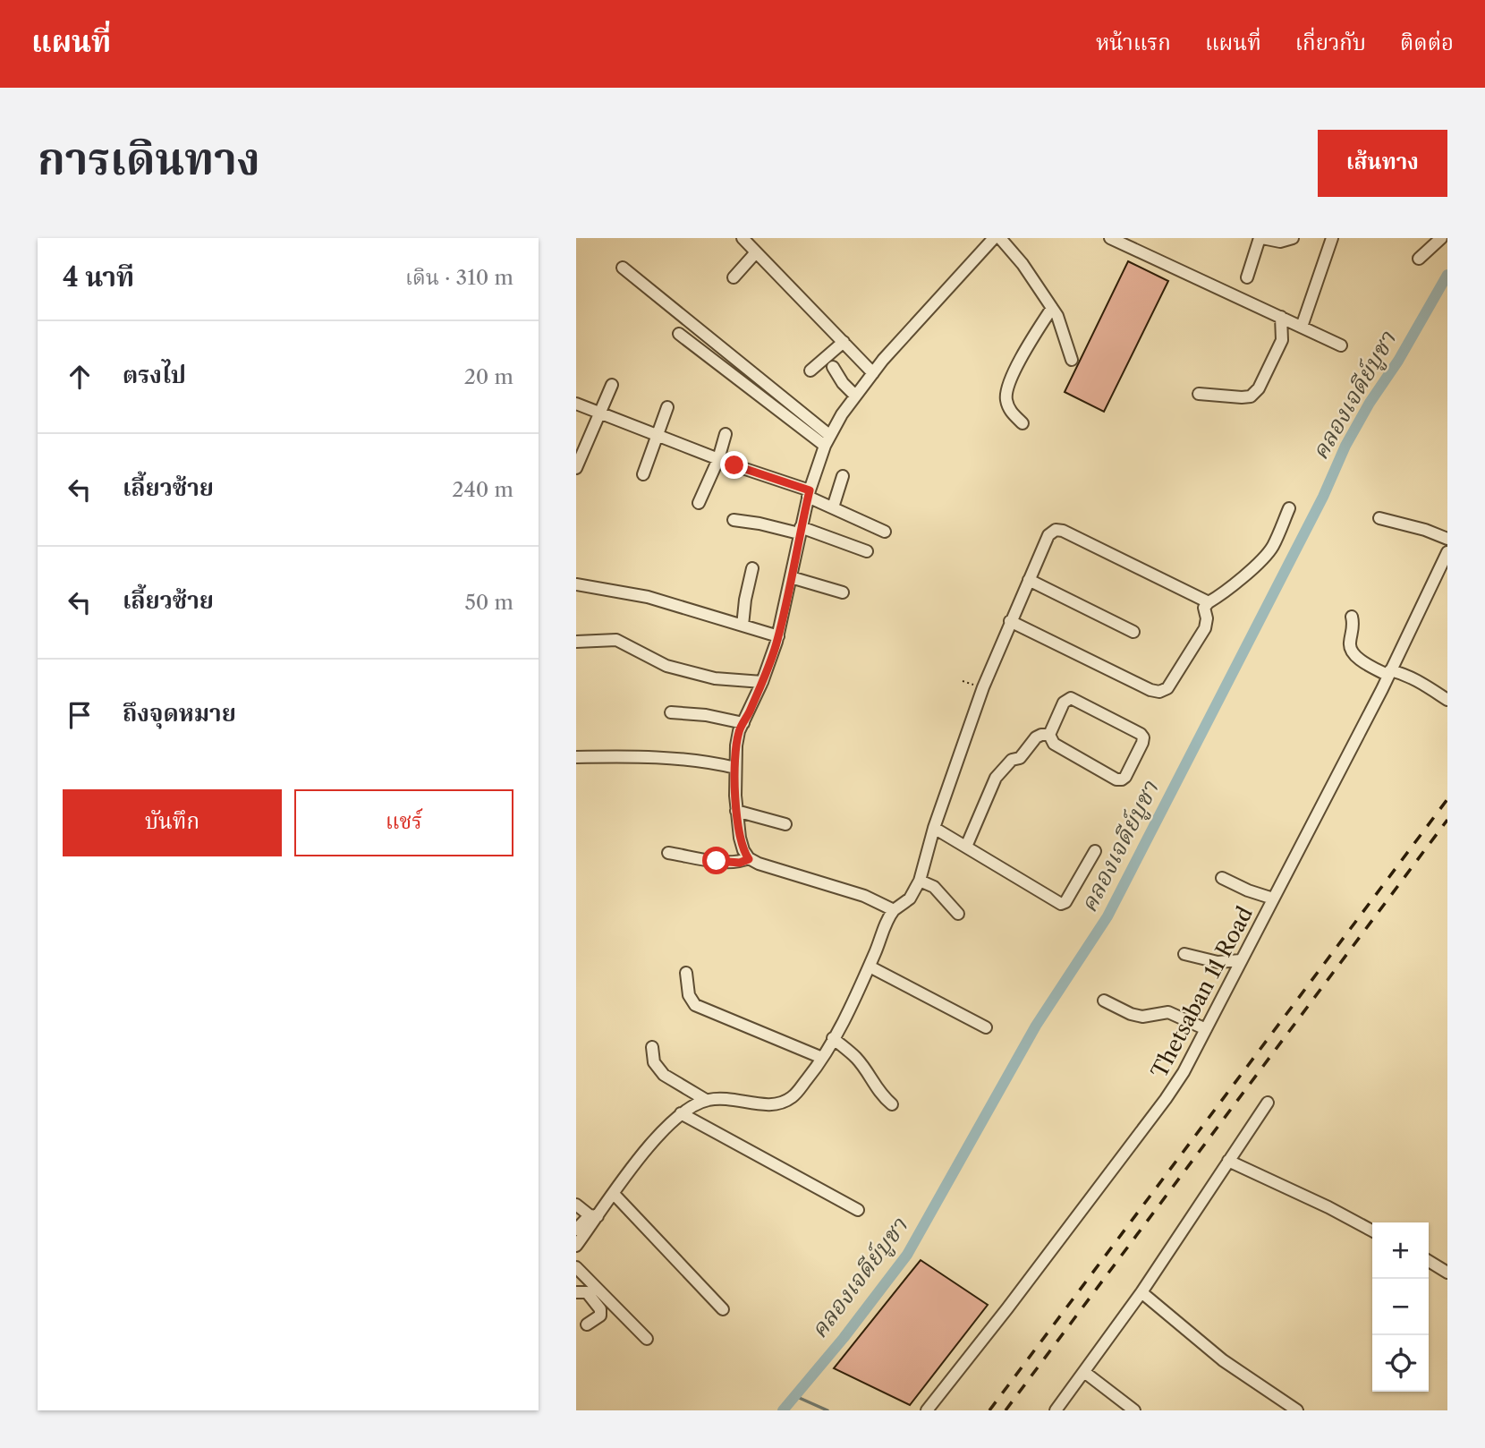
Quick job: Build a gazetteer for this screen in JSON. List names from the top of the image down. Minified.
{"streets":{"street":["Thetsaban 11 Road"]},"water":["คลองเจดีย์บูชา"],"page":{"header":"แผนที่","nav":["หน้าแรก","แผนที่","เกี่ยวกับ","ติดต่อ"],"title":"การเดินทาง","buttons":["เส้นทาง",["บันทึก","แชร์"]],"heading":["4 นาที","เดิน · 310 m"],"list":[["ตรงไป","20 m"],["เลี้ยวซ้าย","240 m"],["เลี้ยวซ้าย","50 m"],"ถึงจุดหมาย"],"map_buttons":["+","−"]}}
